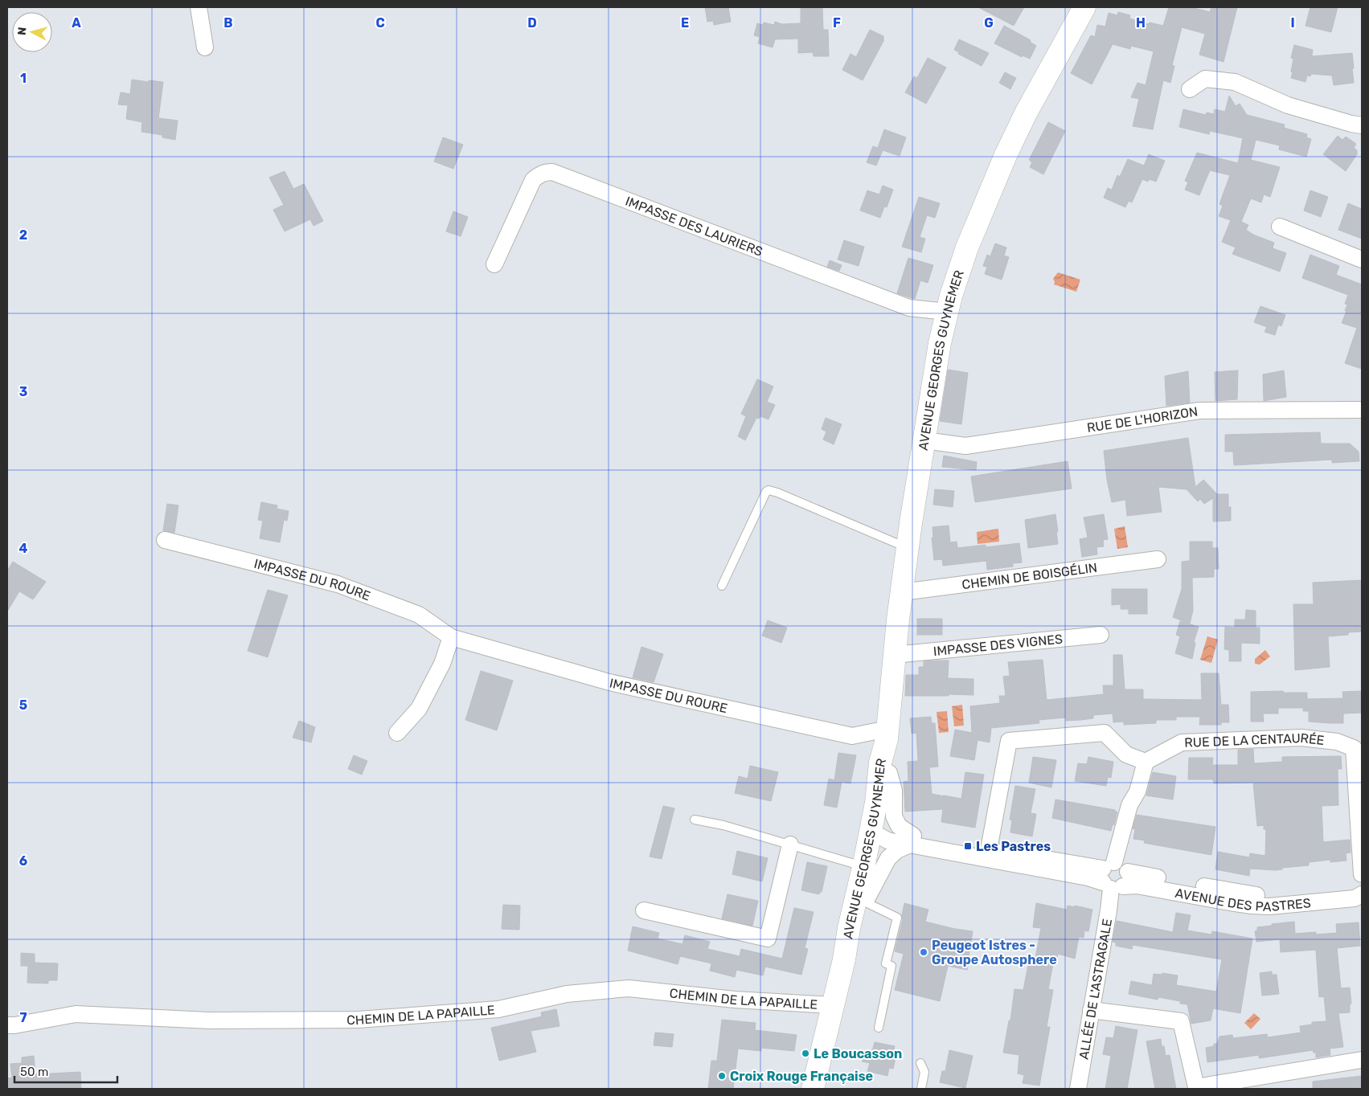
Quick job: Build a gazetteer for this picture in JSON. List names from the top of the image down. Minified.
{"streets":{"main road":["AVENUE GEORGES GUYNEMER"],"street":["IMPASSE DES LAURIERS","RUE DE L'HORIZON","CHEMIN DE BOISGÉLIN","IMPASSE DU ROURE","IMPASSE DES VIGNES","RUE DE LA CENTAURÉE","AVENUE DES PASTRES","ALLÉE DE L'ASTRAGALE","CHEMIN DE LA PAPAILLE"]},"crossings":[["IMPASSE DES LAURIERS","AVENUE GEORGES GUYNEMER"],["AVENUE GEORGES GUYNEMER","RUE DE L'HORIZON"],["AVENUE GEORGES GUYNEMER","CHEMIN DE BOISGÉLIN"],["AVENUE GEORGES GUYNEMER","IMPASSE DU ROURE"],["AVENUE GEORGES GUYNEMER","IMPASSE DES VIGNES"],["AVENUE GEORGES GUYNEMER","AVENUE DES PASTRES"],["AVENUE GEORGES GUYNEMER","CHEMIN DE LA PAPAILLE"],["RUE DE LA CENTAURÉE","ALLÉE DE L'ASTRAGALE"],["AVENUE DES PASTRES","ALLÉE DE L'ASTRAGALE"]],"places":{"transit":["Les Pastres"],"other":["Peugeot Istres - Groupe Autosphere","Le Boucasson","Croix Rouge Française"]},"scale_bar":"50 m","north":"left","grid":{"columns":["A","B","C","D","E","F","G","H","I"],"rows":["1","2","3","4","5","6","7"]}}
